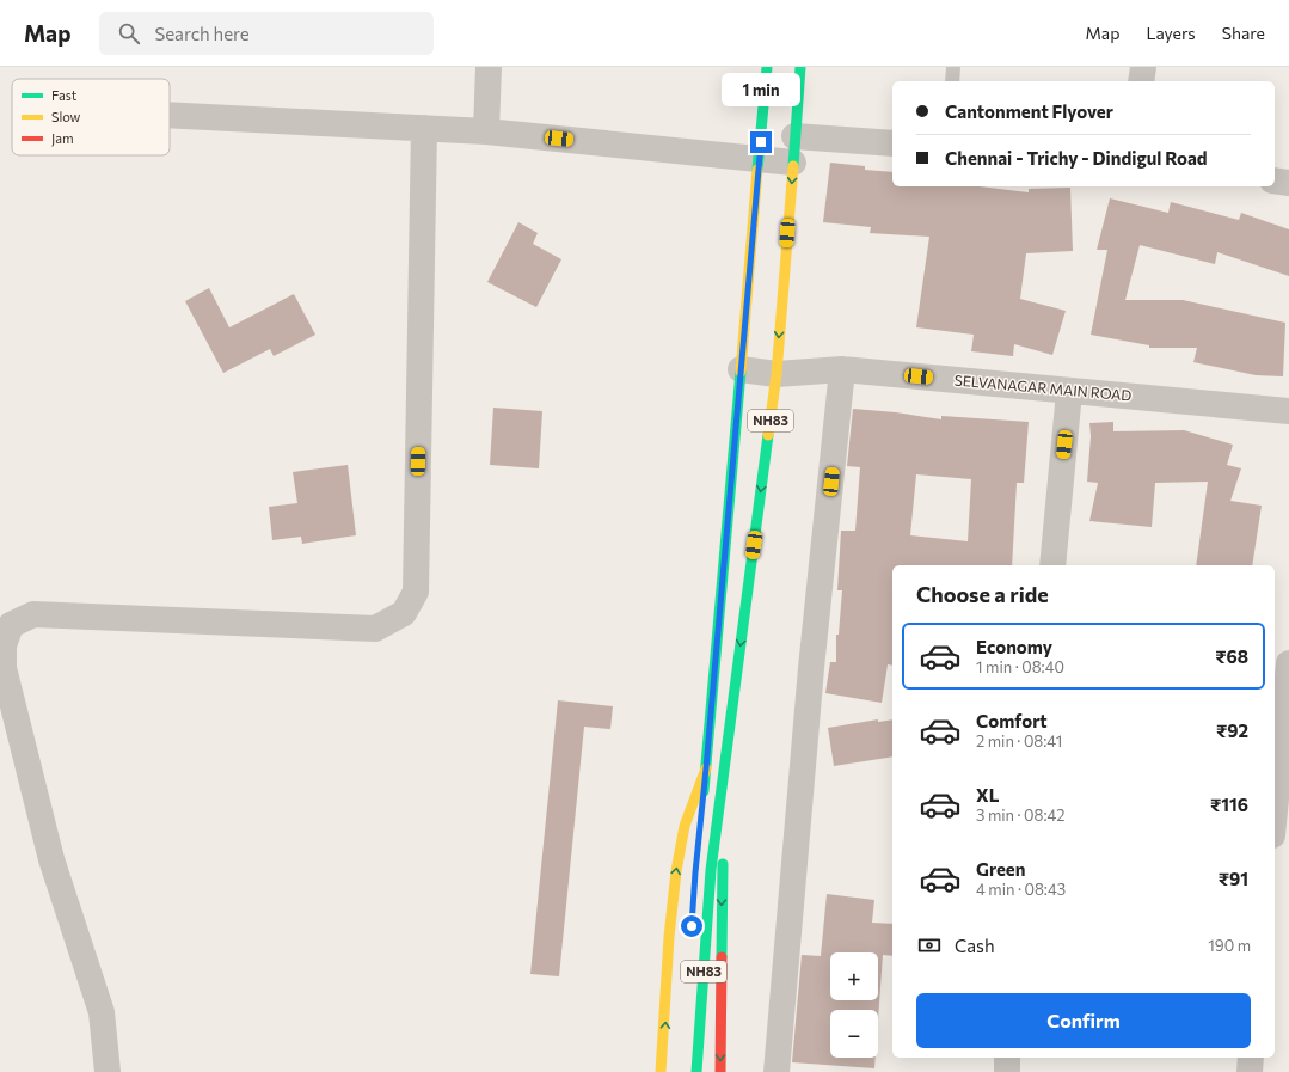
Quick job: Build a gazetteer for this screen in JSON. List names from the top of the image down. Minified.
{"streets":{"main road":["NH83"],"street":["SELVANAGAR MAIN ROAD"]},"crossings":[["SELVANAGAR MAIN ROAD","NH83"]],"legend":["Fast","Slow","Jam"],"page":{"header":"Map","search":"Search here","nav":["Map","Layers","Share"],"bubble":"1 min","banner":["Cantonment Flyover","Chennai - Trichy - Dindigul Road"],"heading":"Choose a ride","list":[{"name":"Economy","note":"1 min · 08:40","value":"₹68"},{"name":"Comfort","note":"2 min · 08:41","value":"₹92"},{"name":"XL","note":"3 min · 08:42","value":"₹116"},{"name":"Green","note":"4 min · 08:43","value":"₹91"}],"pay":["Cash","190 m"],"map_buttons":["+","−"],"buttons":"Confirm"}}
